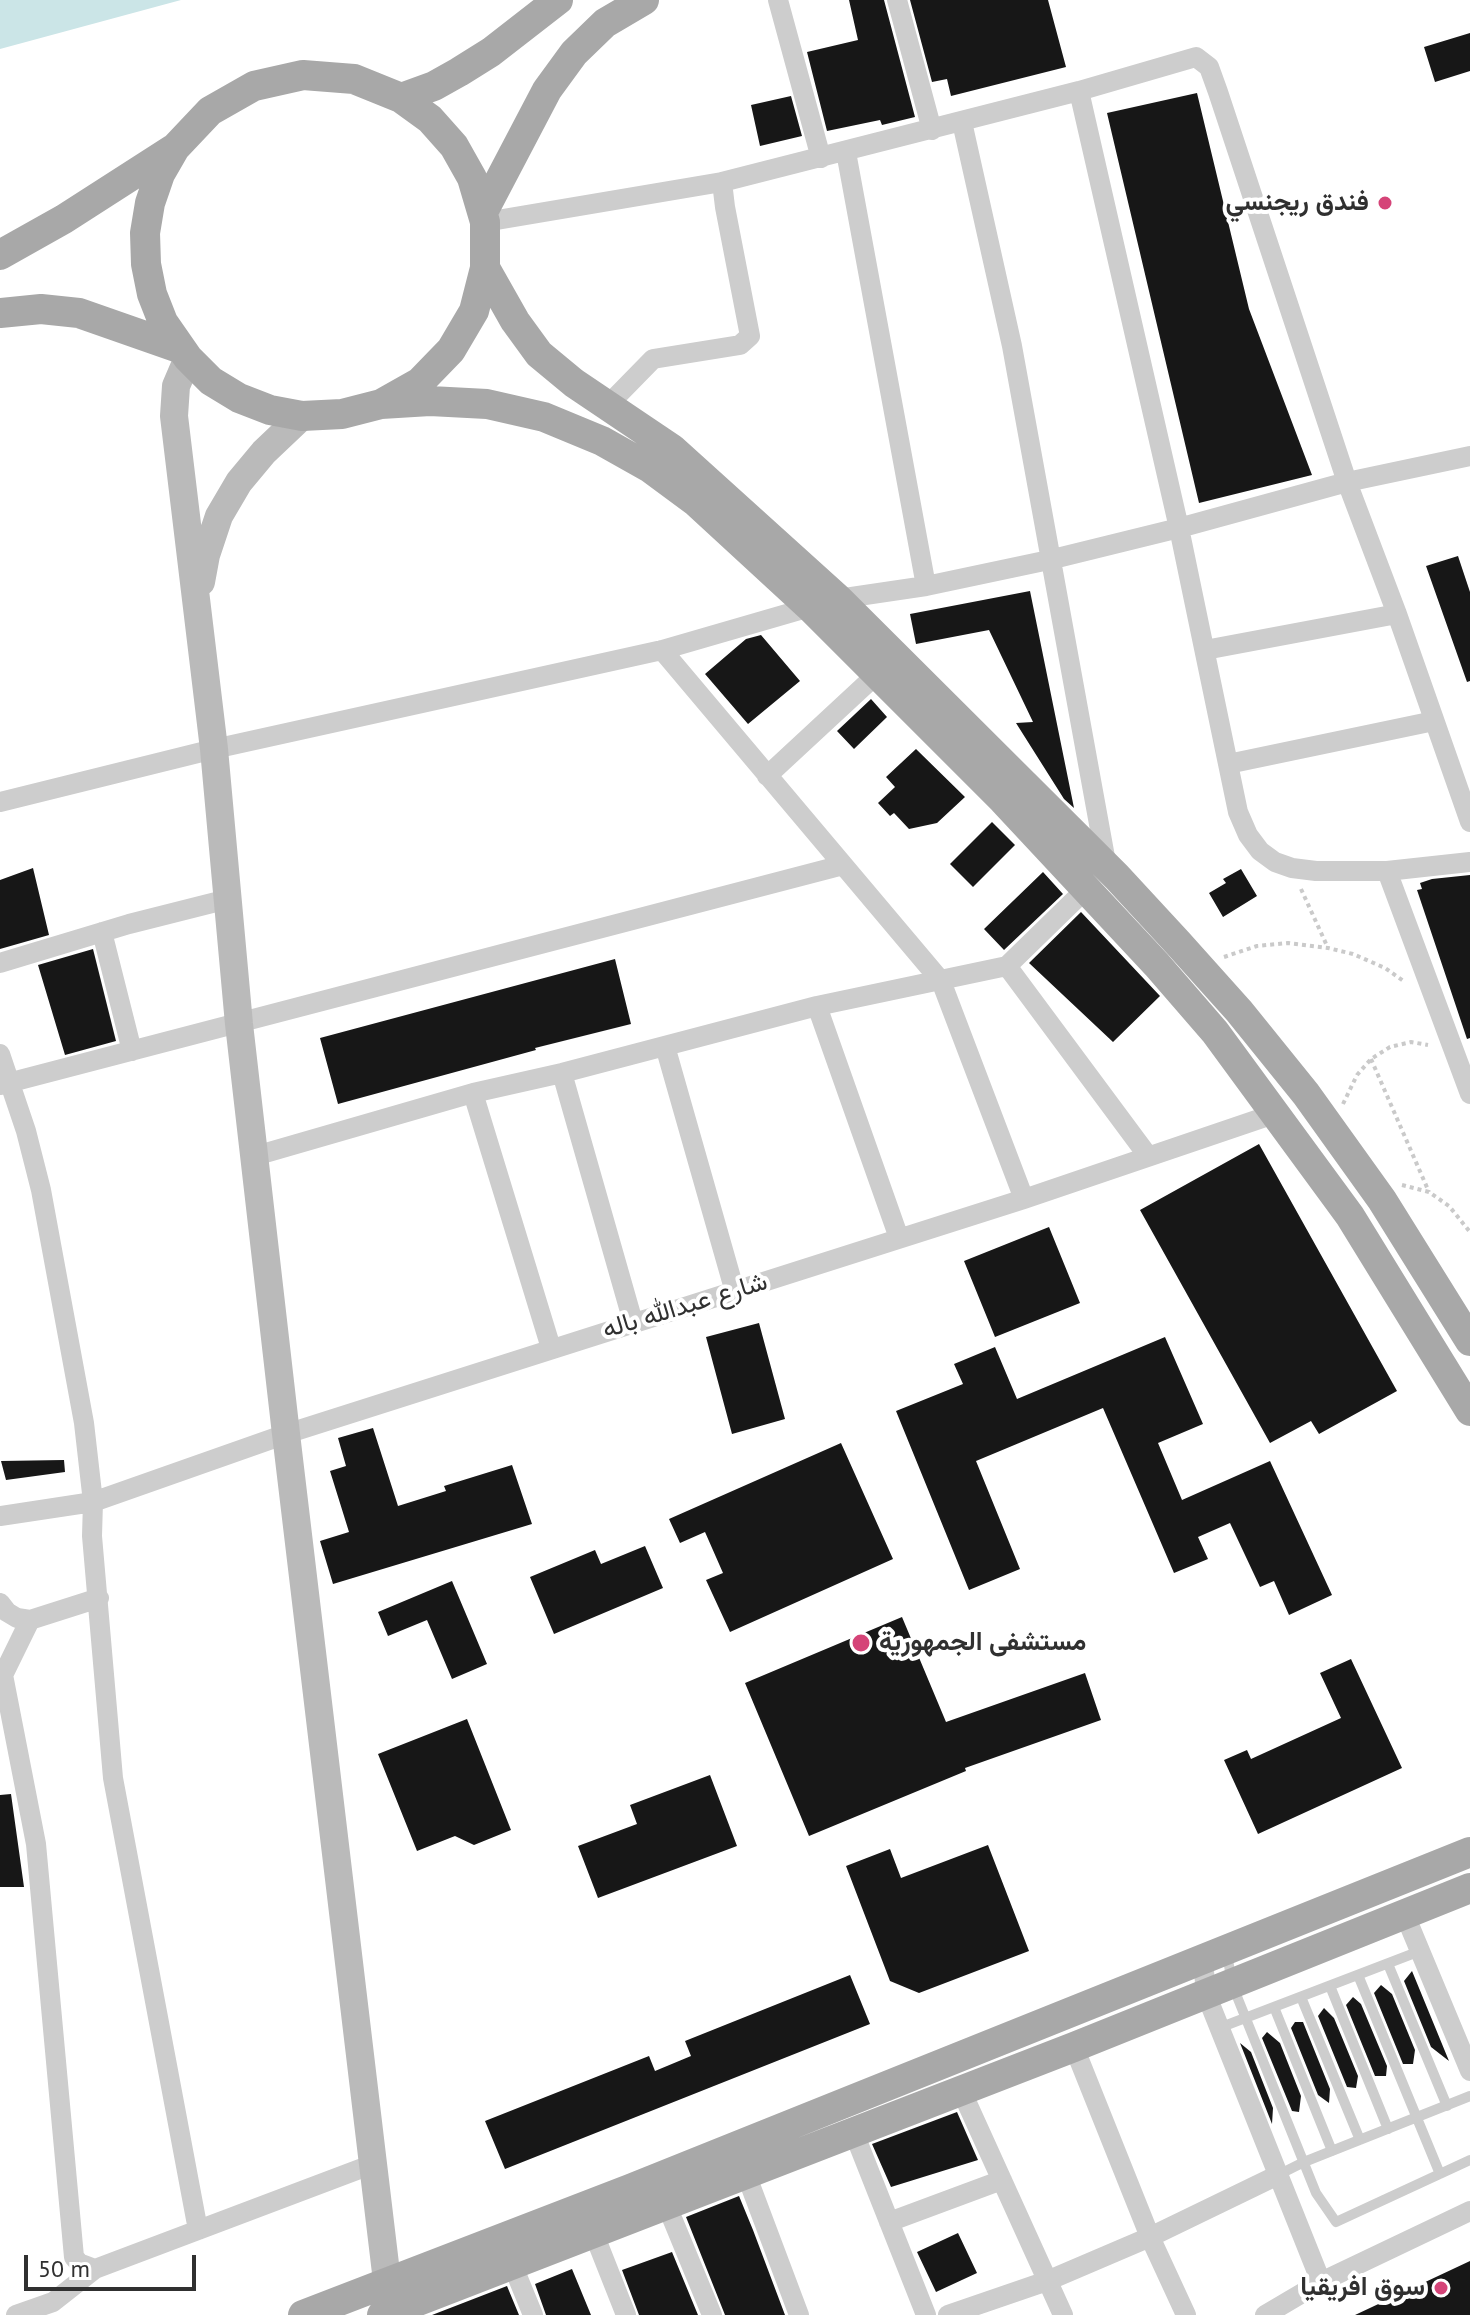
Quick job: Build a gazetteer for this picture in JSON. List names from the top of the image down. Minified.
{"streets":{"street":["شارع عبدالله باله"]},"places":["فندق ريجنسي","مستشفى الجمهورية","سوق افريقيا"],"scale_bar":"50 m"}
